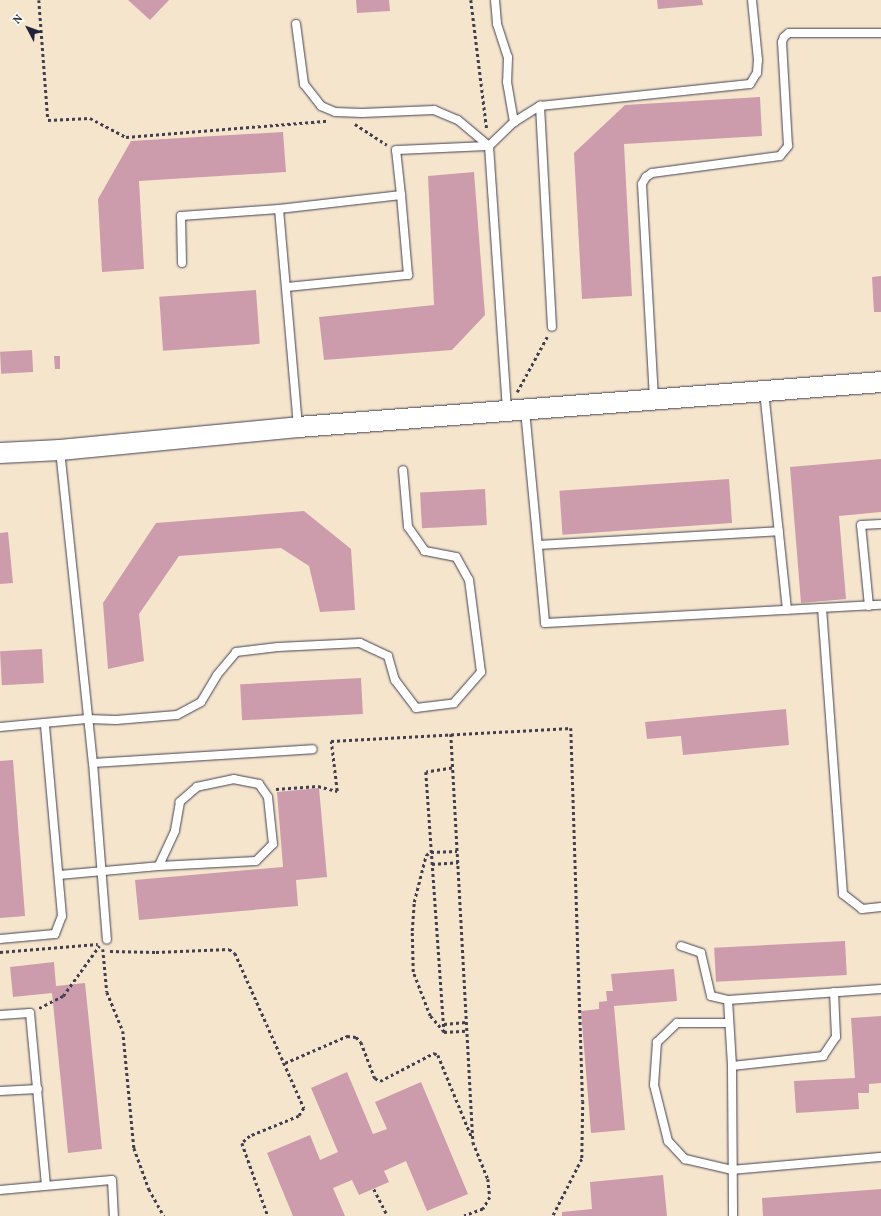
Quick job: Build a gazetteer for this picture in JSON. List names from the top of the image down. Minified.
{"north":"top left"}
